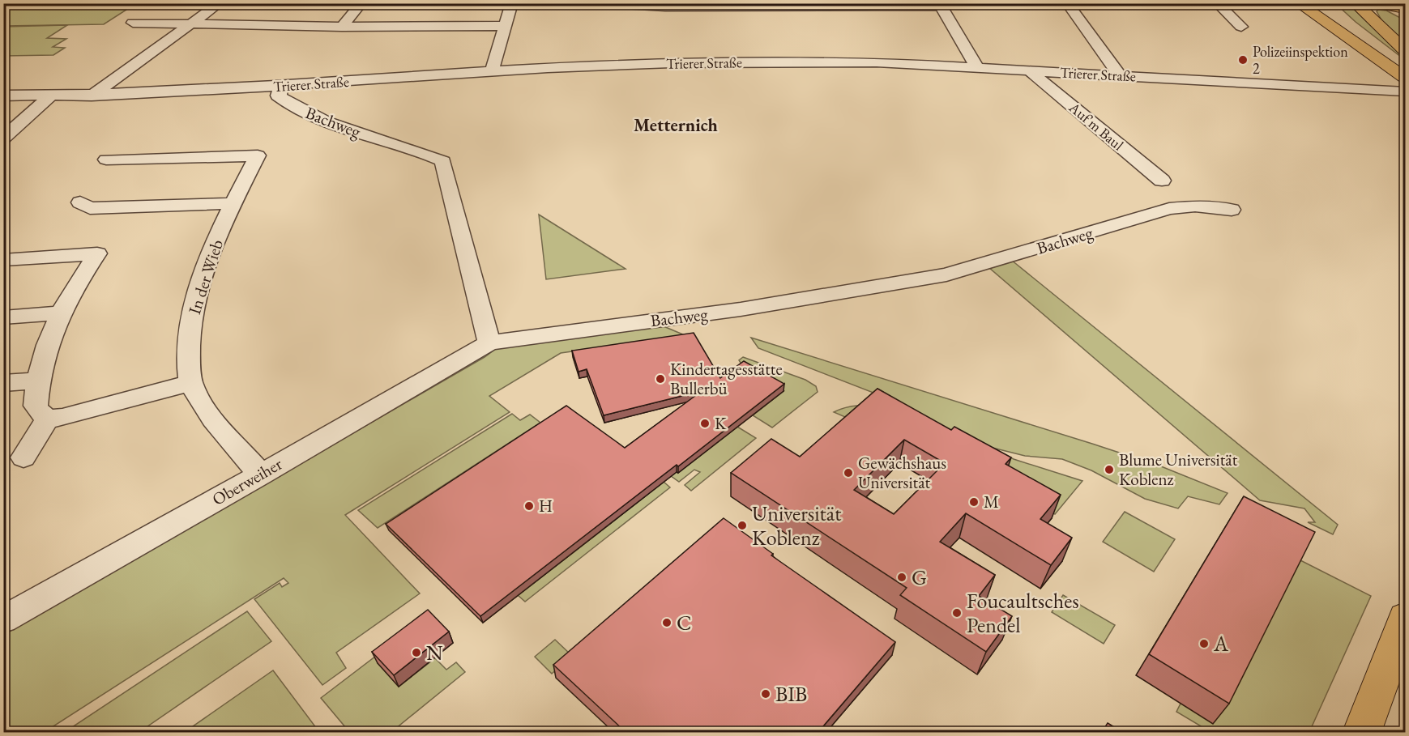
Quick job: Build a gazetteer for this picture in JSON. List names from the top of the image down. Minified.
{"streets":{"street":["Trierer Straße","Bachweg","Auf'm Baul","In der Wieb","Oberweiher"]},"crossings":[["Trierer Straße","Bachweg"],["Trierer Straße","Auf'm Baul"],["Bachweg","Oberweiher"],["In der Wieb","Oberweiher"]],"districts":["Metternich"],"places":["Polizeiinspektion 2","Kindertagesstätte Bullerbü","K","Blume Universität Koblenz","Gewächshaus Universität","M","H","Universität Koblenz","G","Foucaultsches Pendel","C","A","N","BIB"]}
